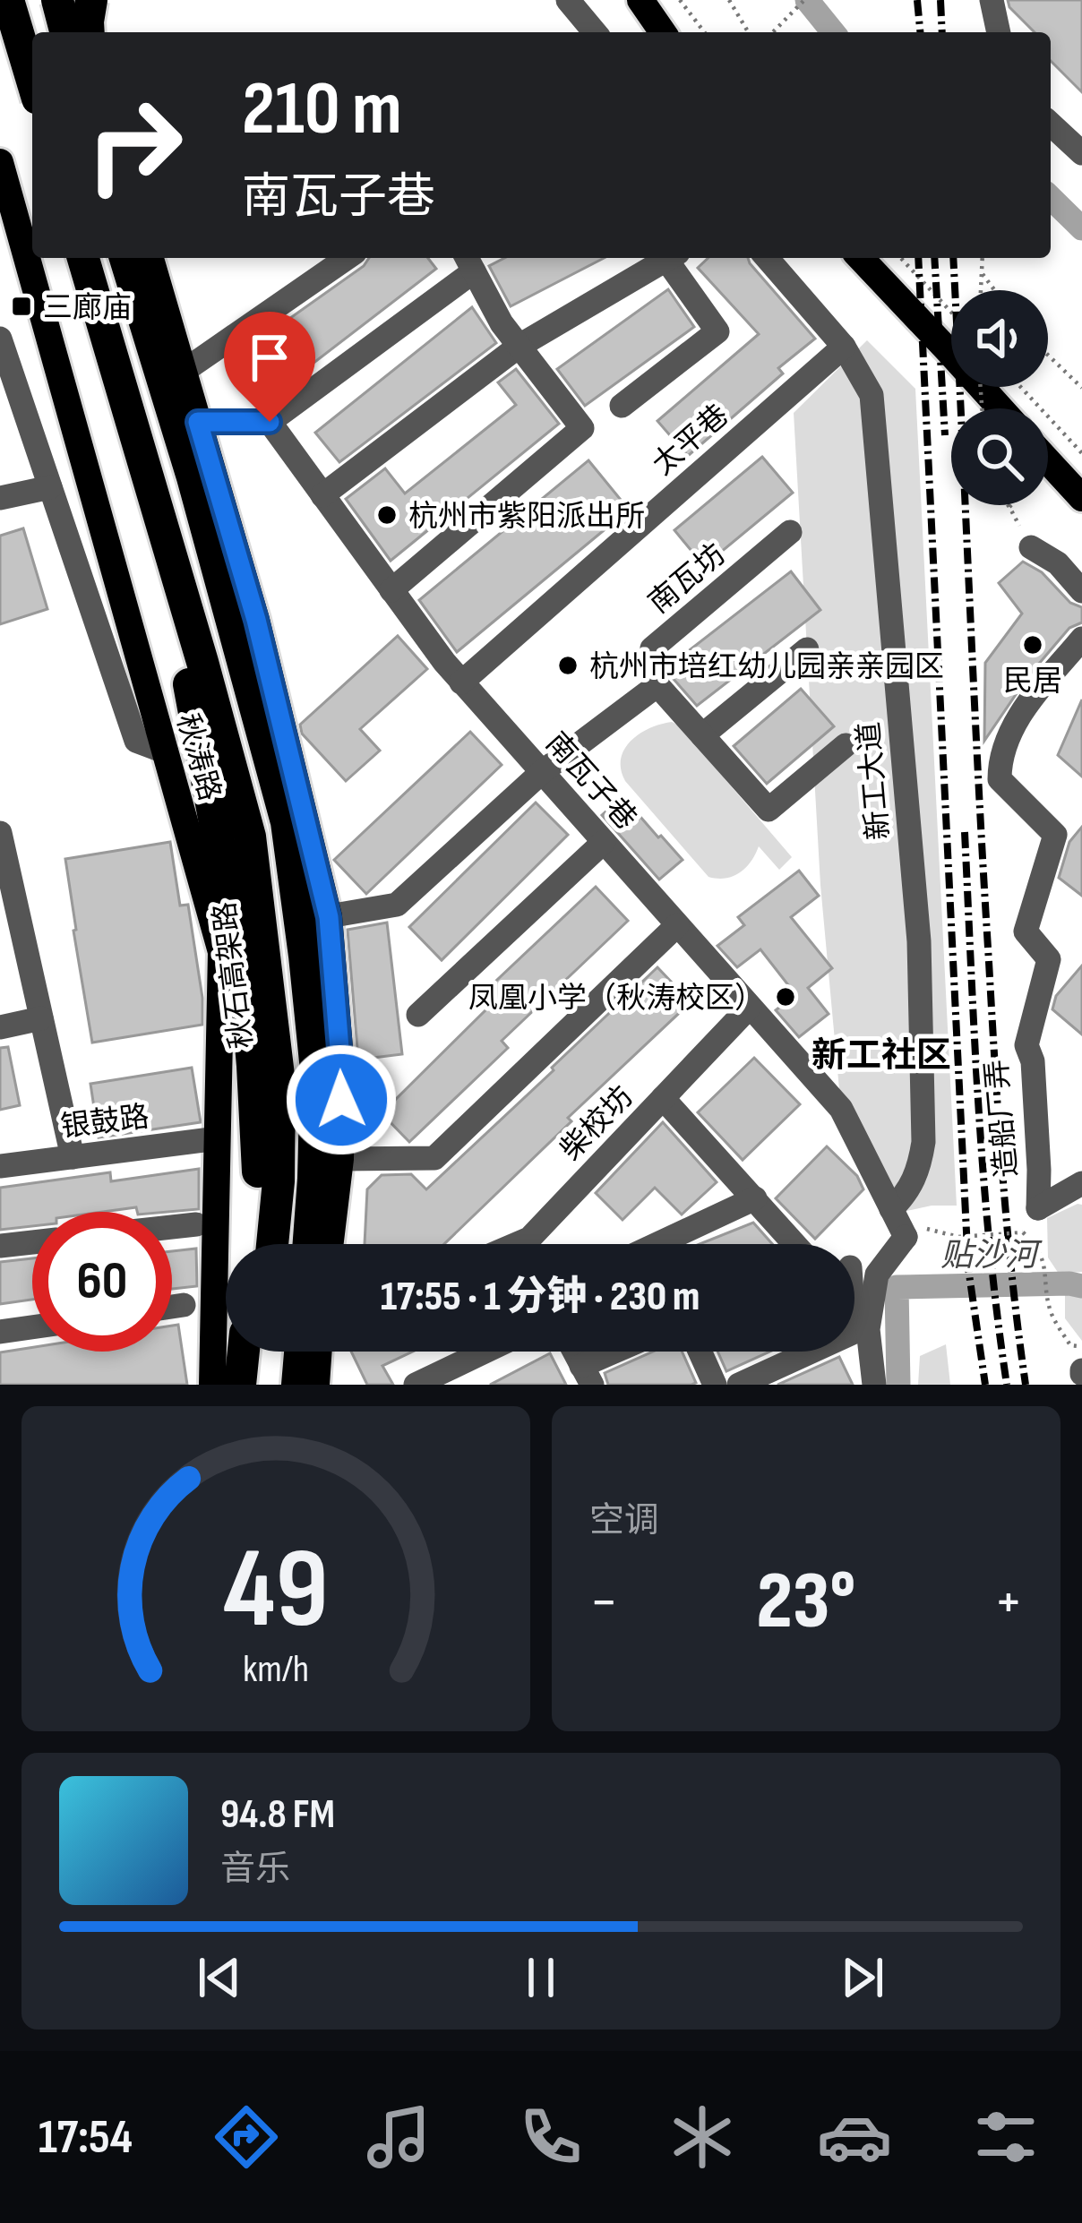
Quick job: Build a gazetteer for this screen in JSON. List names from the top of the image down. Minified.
{"streets":{"highway":["秋石高架路"],"main road":["秋涛路"],"street":["太平巷","南瓦坊","南瓦子巷","新工大道","造船厂弄","银鼓路","柴校坊"]},"crossings":[["太平巷","南瓦子巷"],["太平巷","新工大道"],["秋涛路","银鼓路"],["南瓦子巷","新工大道"],["南瓦子巷","柴校坊"]],"districts":["新工社区"],"water":["贴沙河"],"places":{"transit":["三廊庙"],"other":["杭州市紫阳派出所","民居","杭州市培红幼儿园亲亲园区","凤凰小学（秋涛校区）"]},"page":{"turn":["210 m","南瓦子巷"],"limit":"60","trip":"17:55 · 1 分钟 · 230 m","tile":"空调","heat":["−","23°","+"],"song":["94.8 FM","音乐"],"tabs":"17:54","gauge":["49","km/h"]}}
